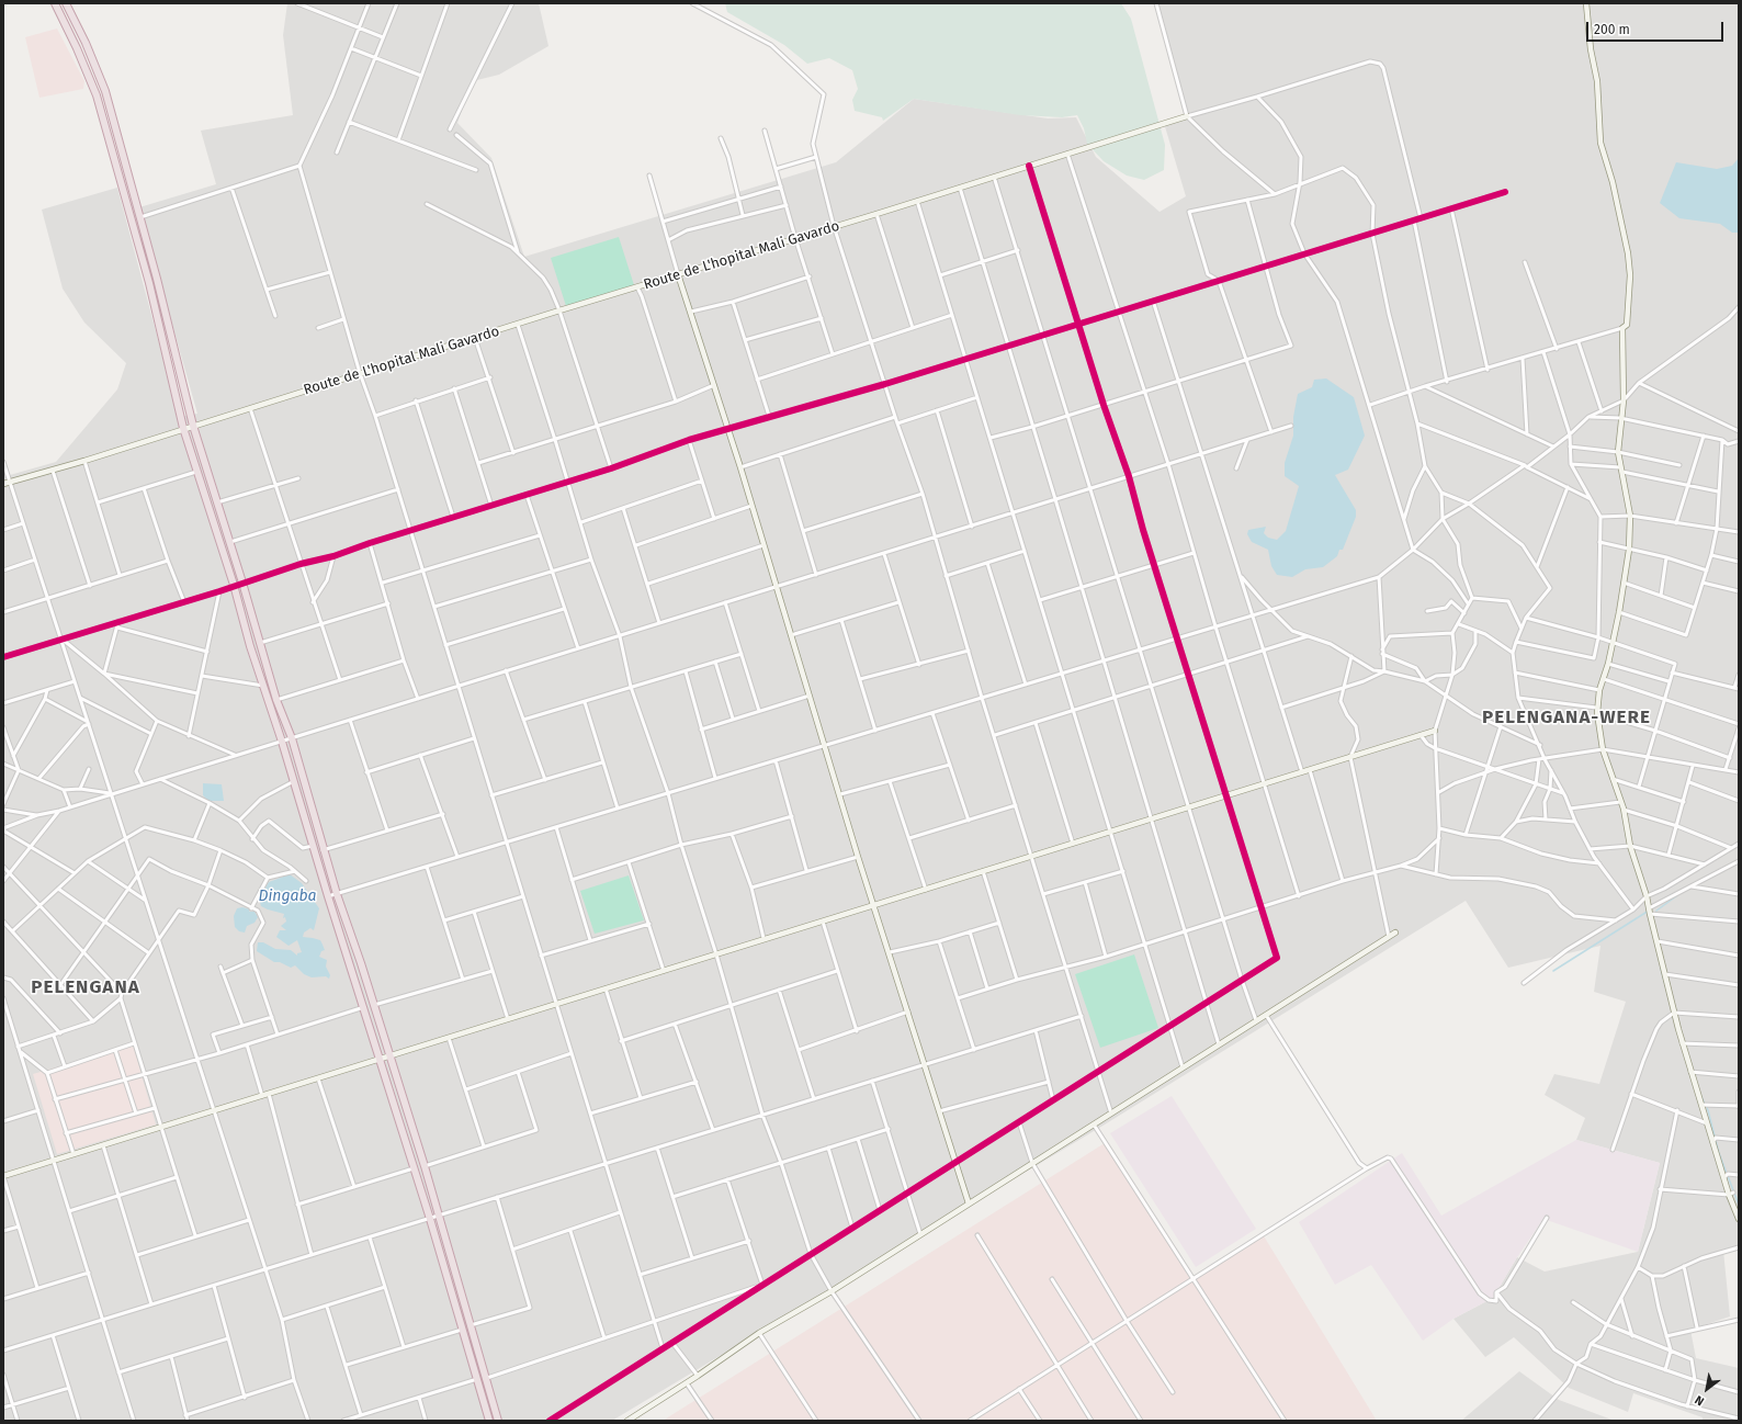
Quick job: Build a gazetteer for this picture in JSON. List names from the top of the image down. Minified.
{"streets":{"street":["Route de L'hopital Mali Gavardo"]},"districts":["PELENGANA-WERE","PELENGANA"],"water":["Dingaba"],"scale_bar":"200 m","north":"bottom left"}
